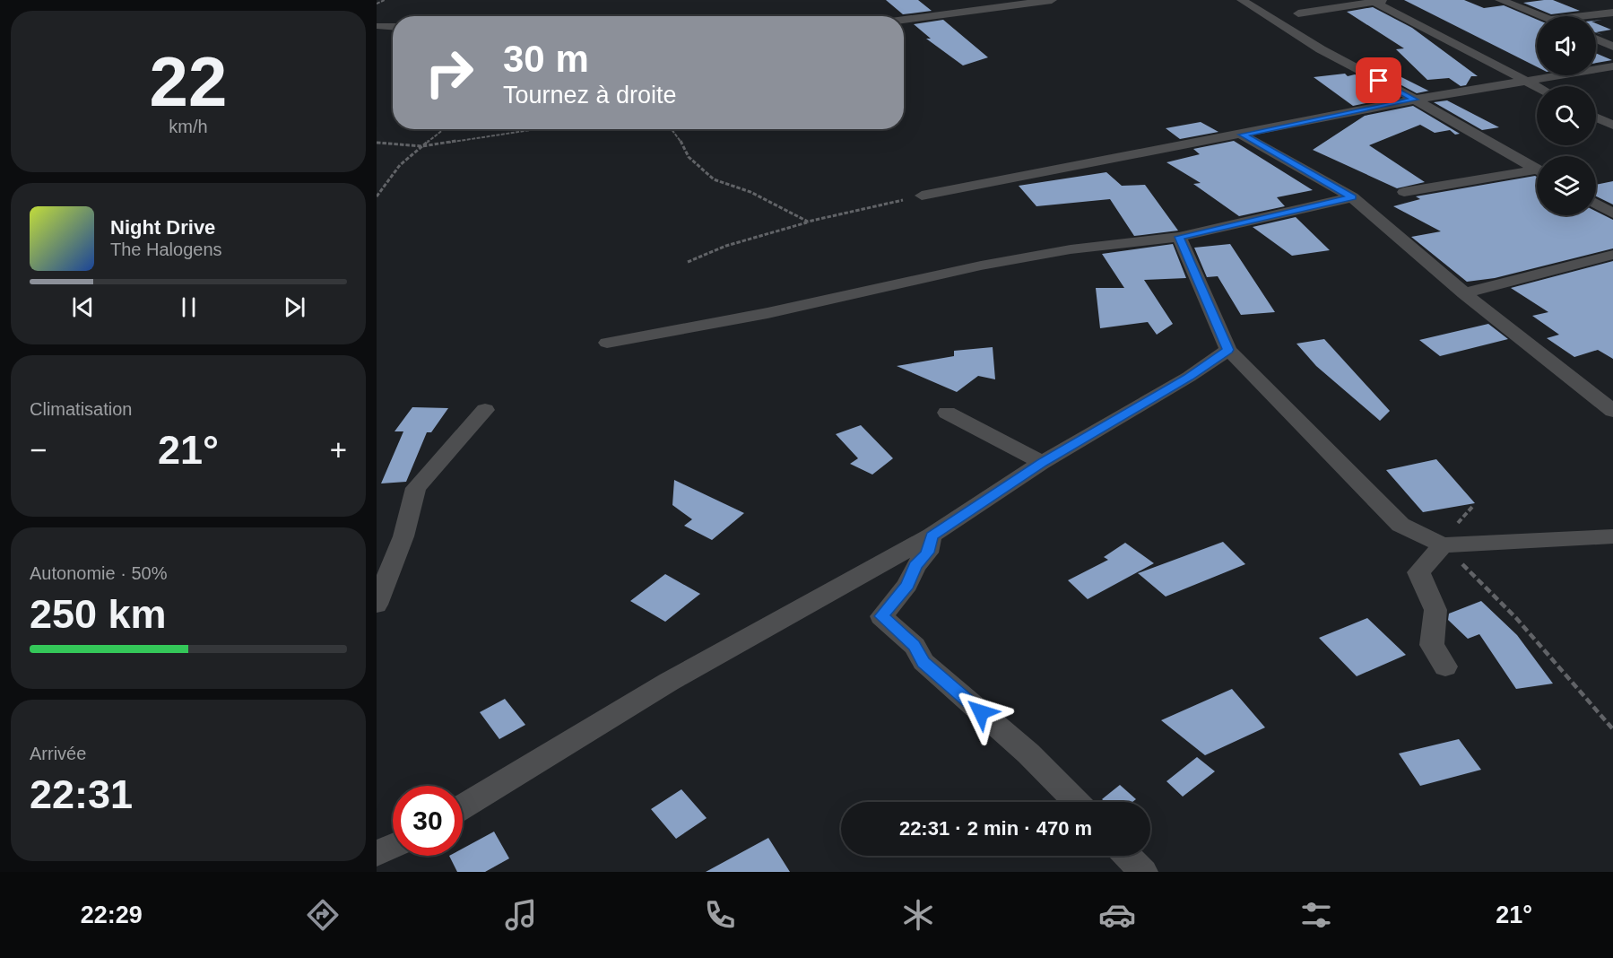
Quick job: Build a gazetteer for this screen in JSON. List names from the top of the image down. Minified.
{"page":{"tile":[["22","km/h"],"Climatisation",["Autonomie · 50%","250 km"],["Arrivée","22:31"]],"turn":["30 m","Tournez à droite"],"song":["Night Drive","The Halogens"],"heat":["−","21°","+"],"limit":"30","trip":"22:31 · 2 min · 470 m","tabs":["22:29","21°"]}}
